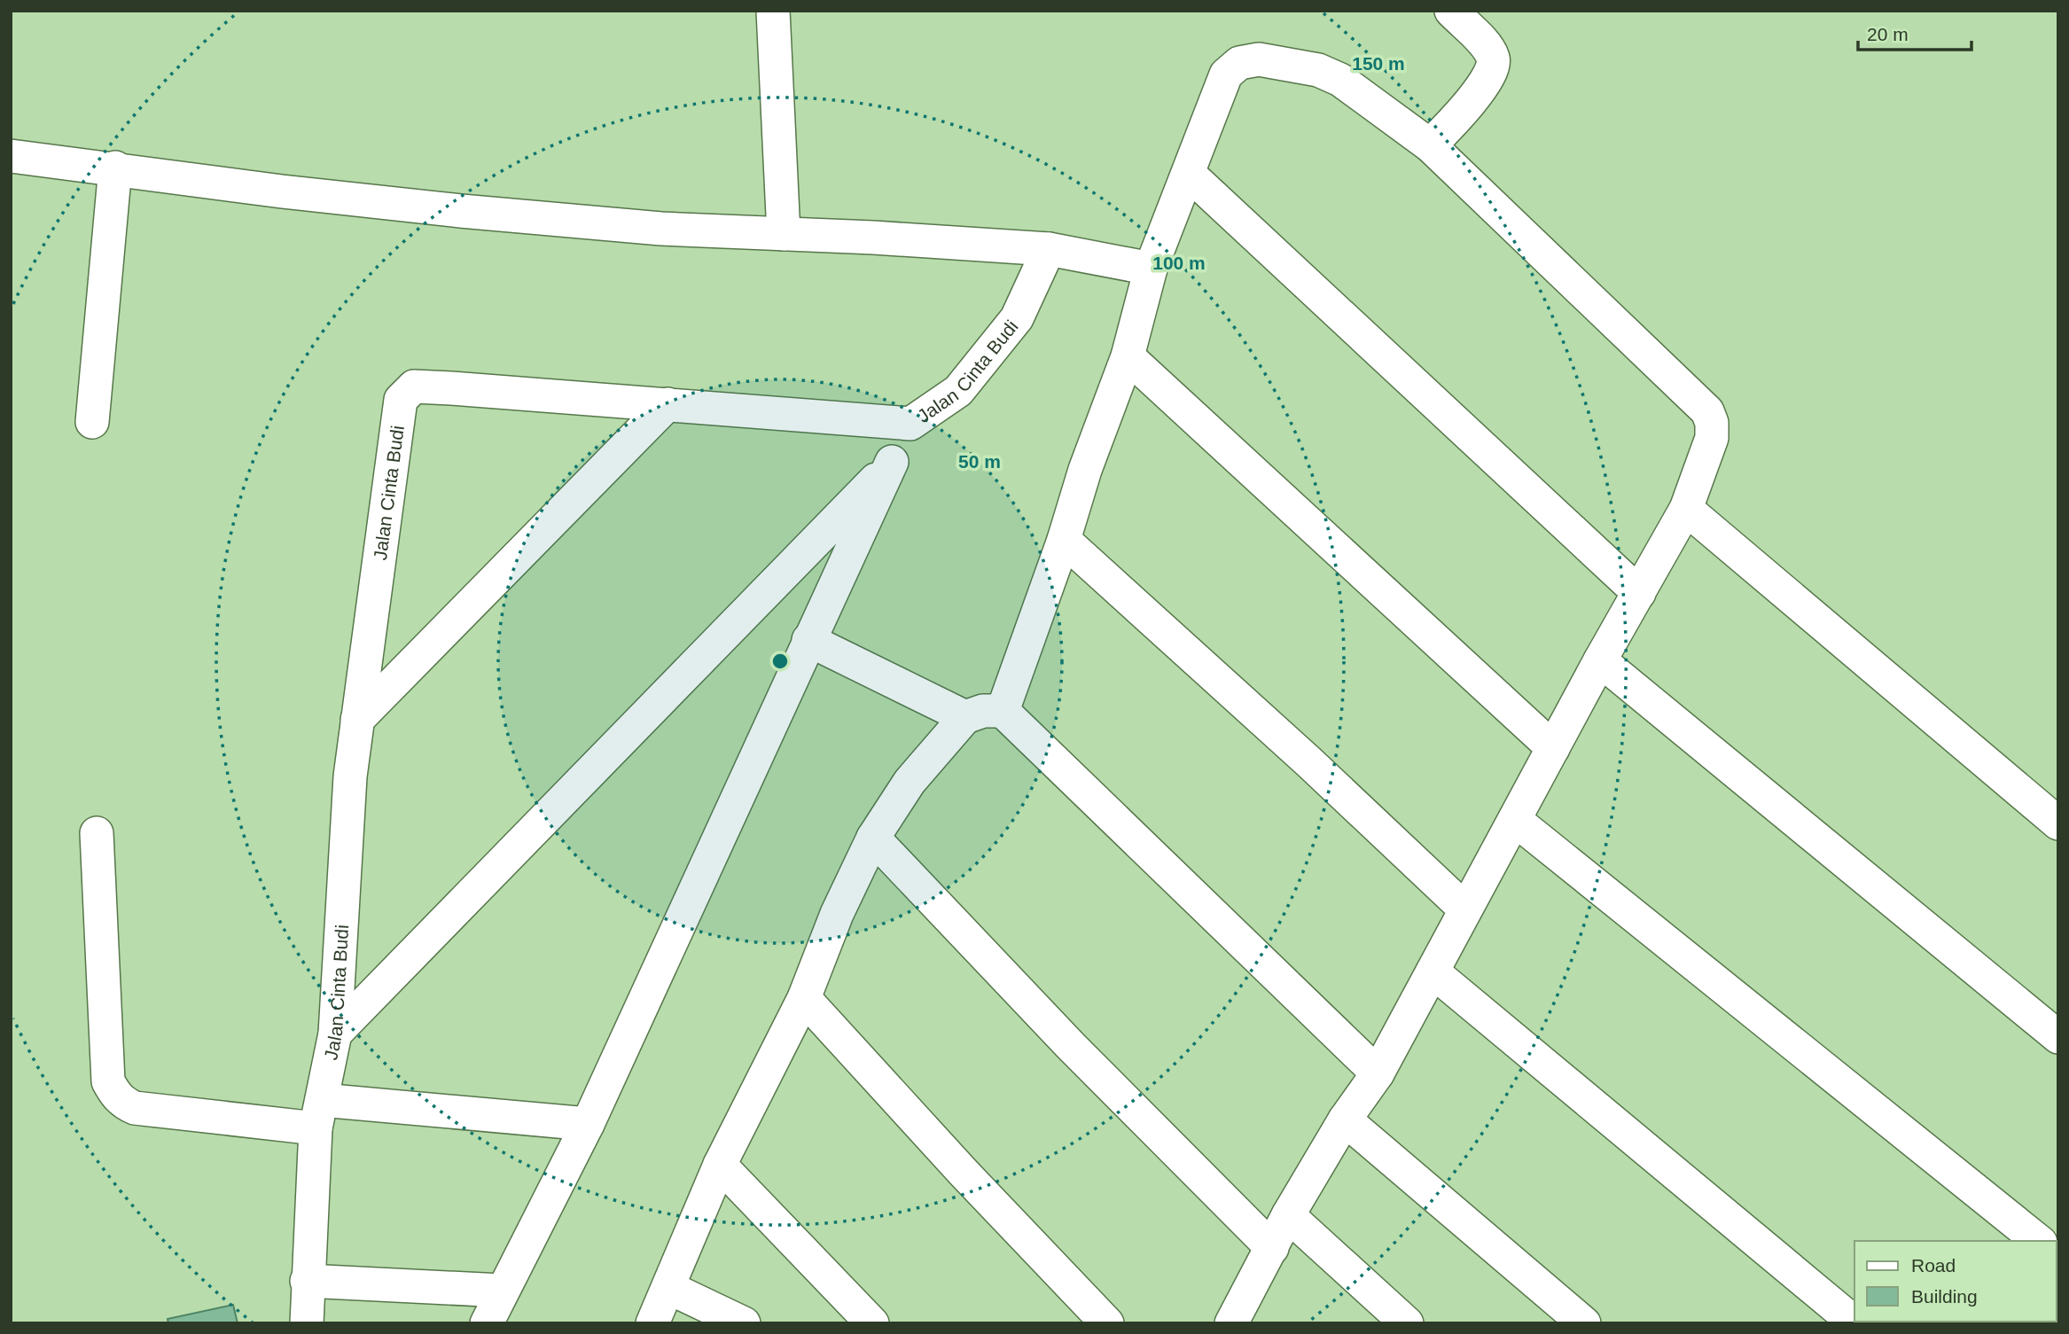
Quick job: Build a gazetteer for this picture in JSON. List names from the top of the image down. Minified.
{"streets":{"street":["Jalan Cinta Budi"]},"legend":["Road","Building"],"scale_bar":"20 m","rings":["150 m","100 m","50 m"]}
